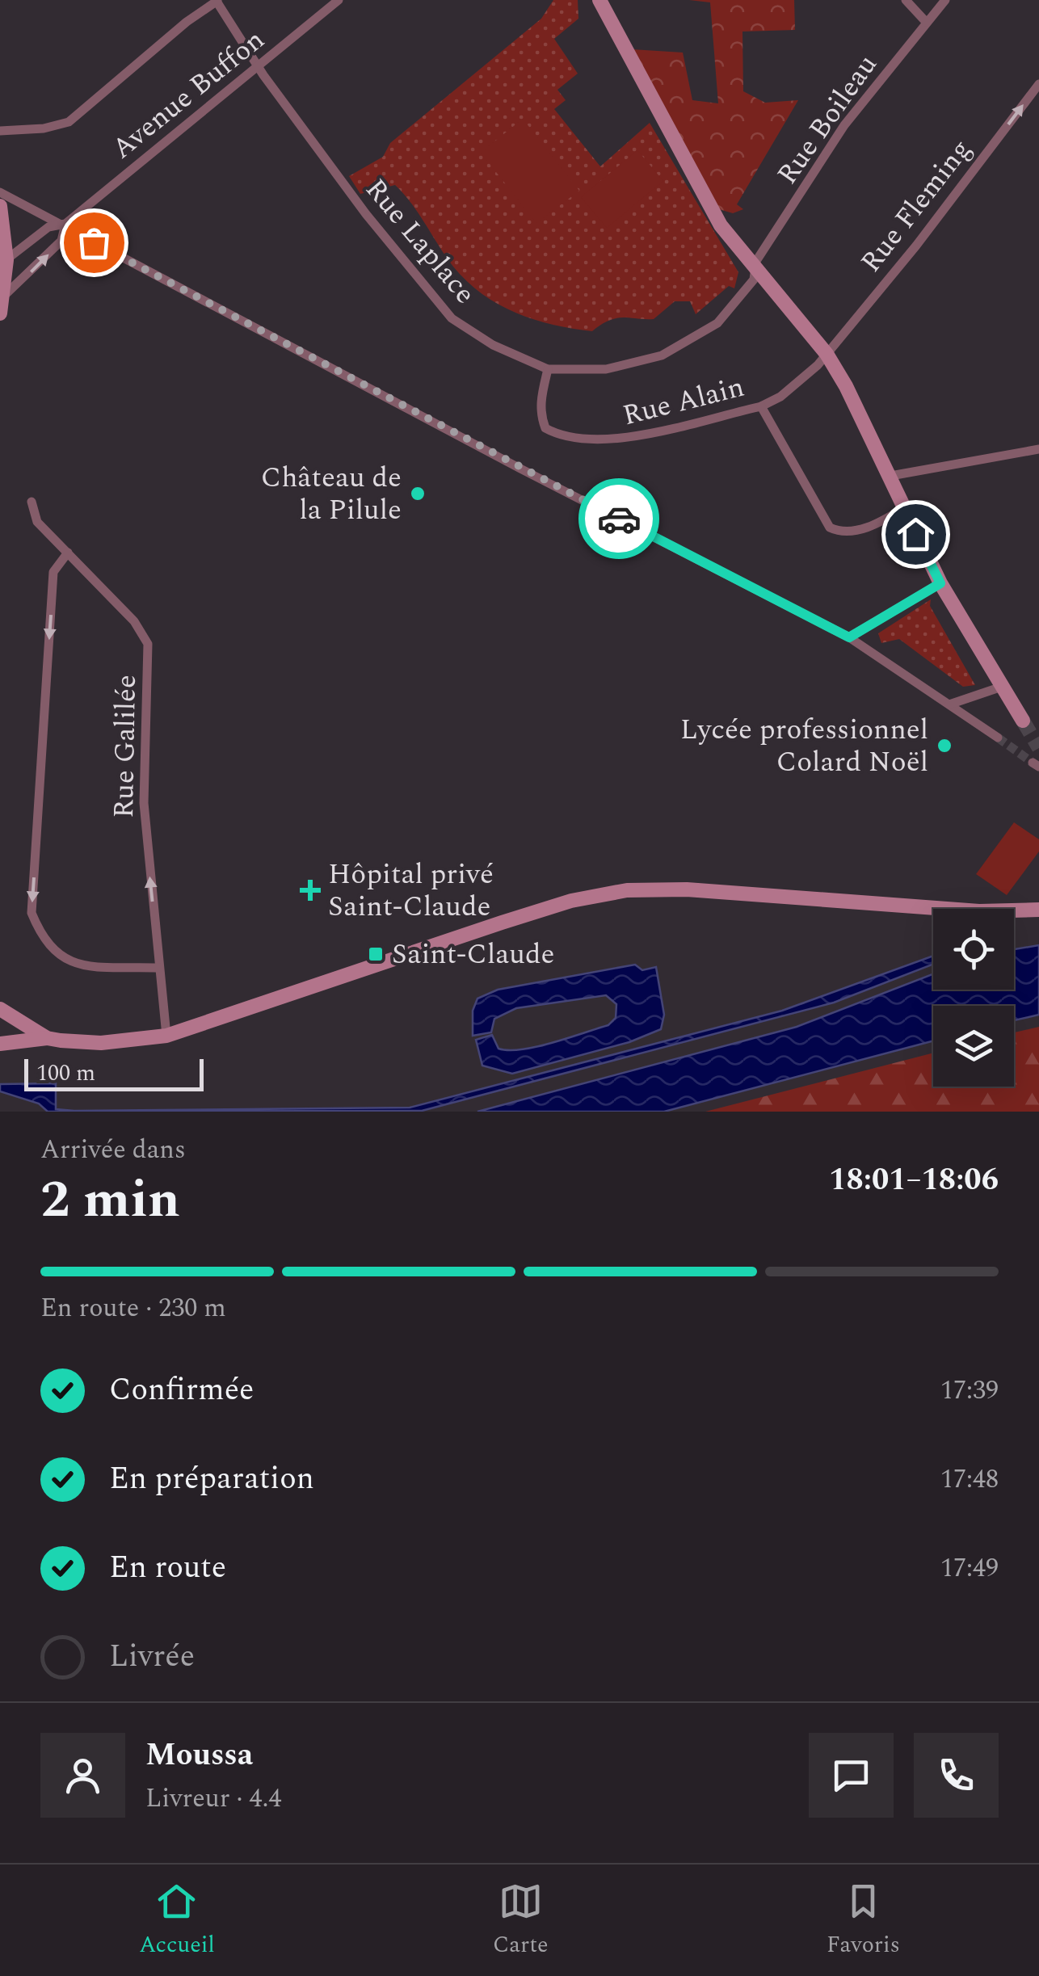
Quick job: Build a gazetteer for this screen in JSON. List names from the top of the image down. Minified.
{"streets":{"street":["Avenue Buffon","Rue Boileau","Rue Fleming","Rue Laplace","Rue Alain","Rue Galilée"]},"crossings":[["Avenue Buffon","Rue Laplace"],["Rue Boileau","Rue Laplace"],["Rue Fleming","Rue Alain"],["Rue Laplace","Rue Alain"]],"one_way":["Rue Fleming","Rue Galilée"],"places":{"other":["Château de la Pilule","Lycée professionnel Colard Noël"],"health":["Hôpital privé Saint-Claude"],"transit":["Saint-Claude"]},"scale_bar":"100 m","page":{"scale":"100 m","heading":["2 min","Arrivée dans","18:01–18:06"],"panel":["Moussa","Livreur · 4.4"],"bar":"En route · 230 m","list":[["Confirmée","17:39"],["En préparation","17:48"],["En route","17:49"],"Livrée"],"tabs":["Accueil","Carte","Favoris"]}}
